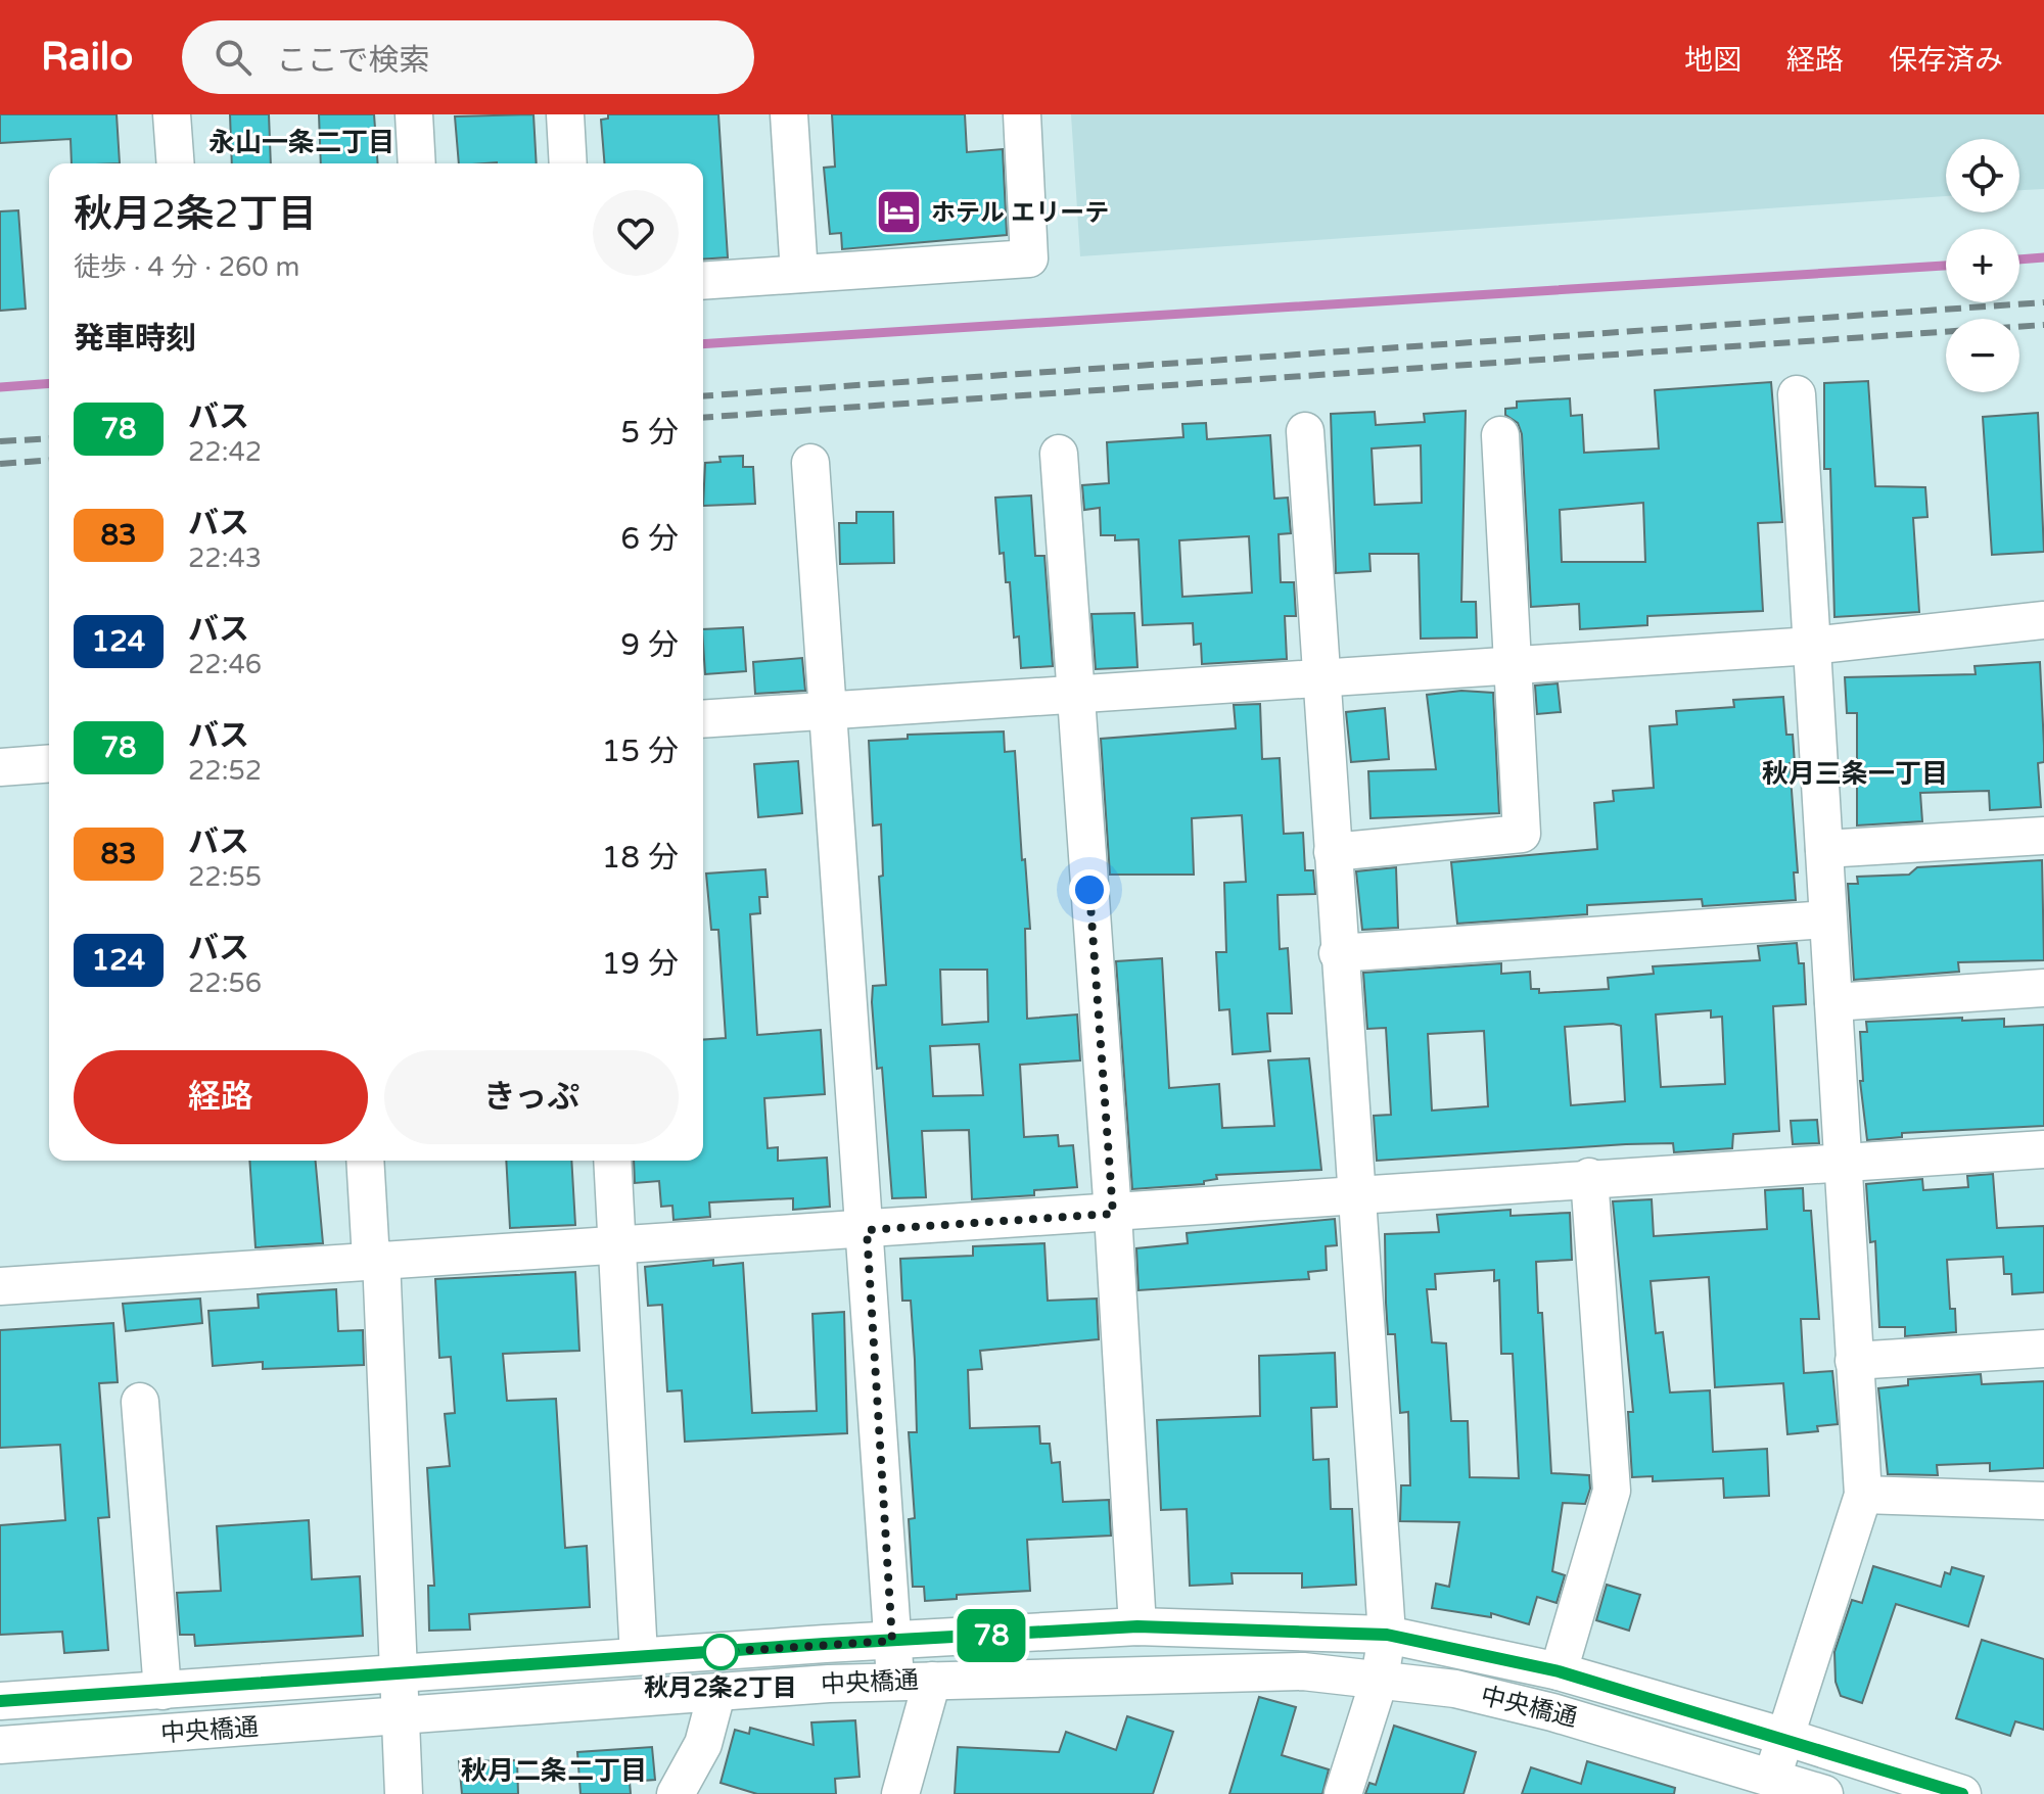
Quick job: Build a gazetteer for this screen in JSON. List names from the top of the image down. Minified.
{"streets":{"street":["中央橋通"]},"districts":["永山一条二丁目","秋月三条一丁目","秋月二条二丁目"],"places":{"hotel":["ホテル エリーテ"],"other":["秋月2条2丁目"]},"lines":["bus line 78"],"page":{"header":"Railo","search":"ここで検索","nav":["地図","経路","保存済み"],"on_map":"78","map_buttons":["+","−"],"heading":[["秋月2条2丁目","徒歩 · 4 分 · 260 m"],"発車時刻"],"list":[{"mark":"78","name":"バス","note":"22:42","value":"5 分"},{"mark":"83","name":"バス","note":"22:43","value":"6 分"},{"mark":"124","name":"バス","note":"22:46","value":"9 分"},{"mark":"78","name":"バス","note":"22:52","value":"15 分"},{"mark":"83","name":"バス","note":"22:55","value":"18 分"},{"mark":"124","name":"バス","note":"22:56","value":"19 分"}],"buttons":["経路","きっぷ"]}}
